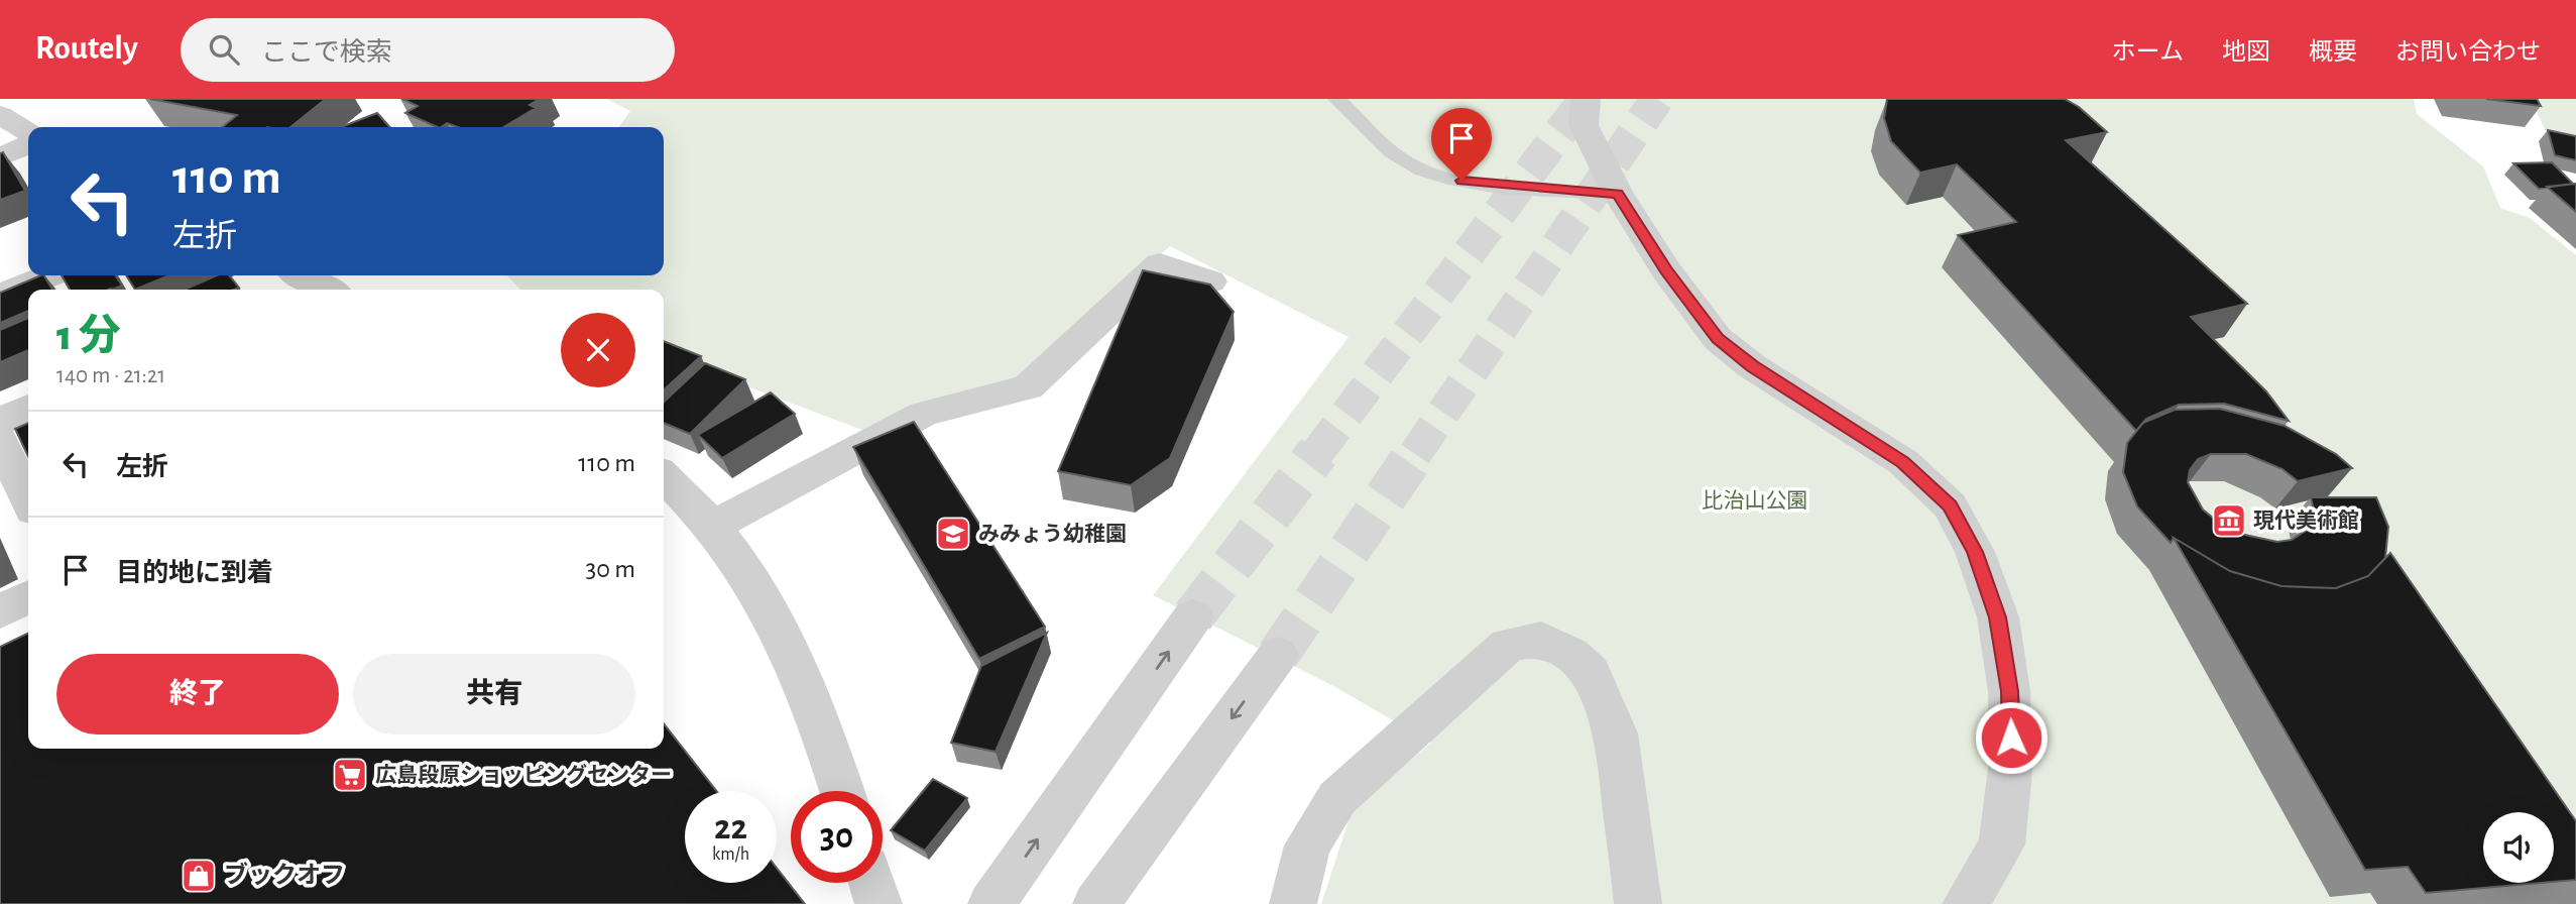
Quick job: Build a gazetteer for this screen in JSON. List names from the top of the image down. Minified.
{"parks":["比治山公園"],"places":{"museum":["現代美術館"],"school or university":["みみょう幼稚園"],"supermarket":["広島段原ショッピングセンター"],"shop":["ブックオフ"]},"page":{"header":"Routely","search":"ここで検索","nav":["ホーム","地図","概要","お問い合わせ"],"turn":["110 m","左折"],"heading":["1 分","140 m · 21:21"],"list":[{"name":"左折","value":"110 m"},{"name":"目的地に到着","value":"30 m"}],"buttons":["終了","共有"],"speed":"22 km/h","limit":"30"}}
